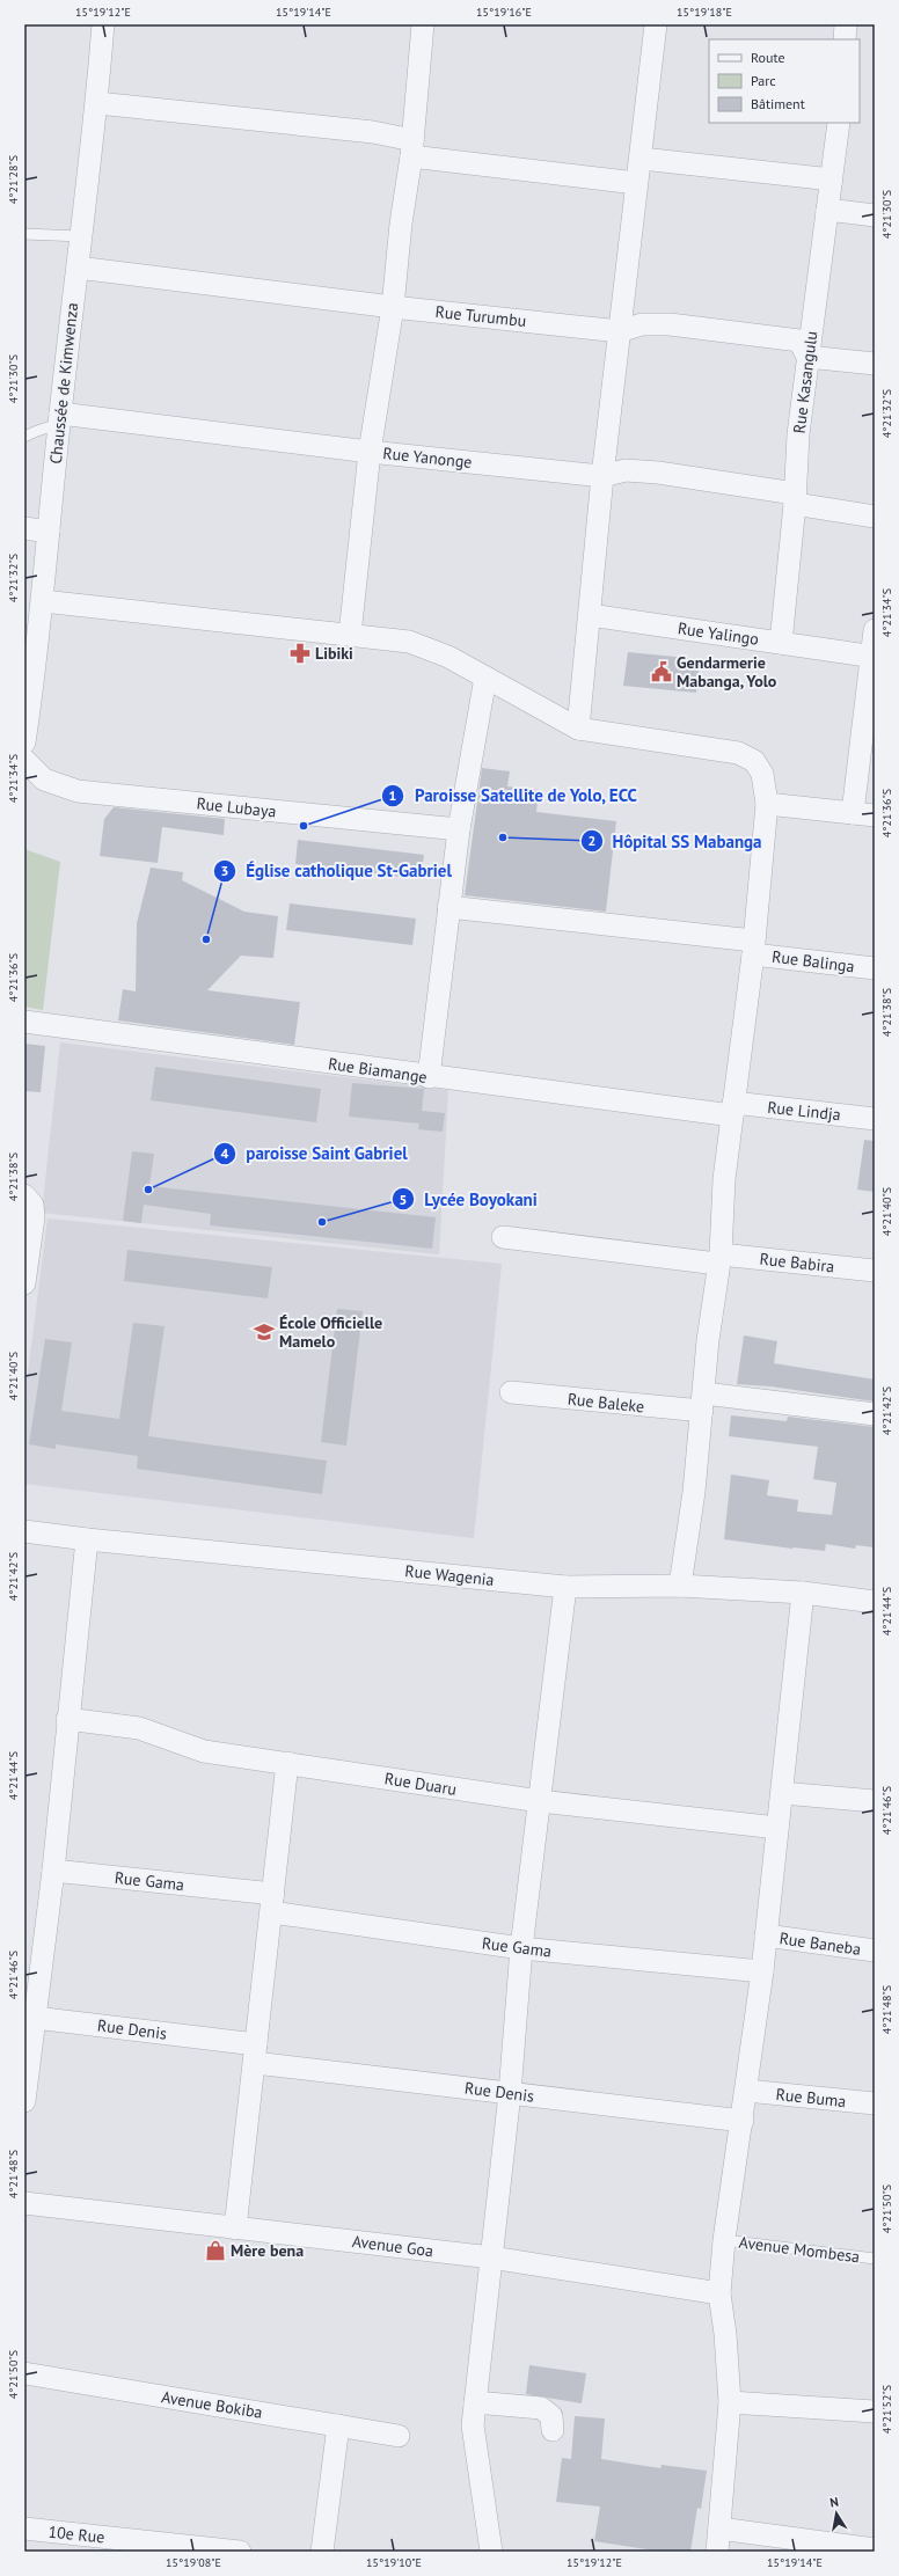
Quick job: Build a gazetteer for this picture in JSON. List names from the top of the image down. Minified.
{"streets":{"street":["Rue Turumbu","Rue Kasangulu","Chaussée de Kimwenza","Rue Yanonge","Rue Yalingo","Rue Lubaya","Rue Balinga","Rue Biamange","Rue Lindja","Rue Babira","Rue Baleke","Rue Wagenia","Rue Duaru","Rue Gama","Rue Baneba","Rue Denis","Rue Buma","Avenue Goa","Avenue Bokiba","10e Rue"],"lane":["Avenue Mombesa"]},"crossings":[["Rue Turumbu","Rue Kasangulu"],["Rue Turumbu","Chaussée de Kimwenza"],["Rue Kasangulu","Rue Yanonge"],["Rue Kasangulu","Rue Yalingo"],["Chaussée de Kimwenza","Rue Yanonge"],["Rue Biamange","Rue Lindja"]],"places":{"pharmacy":["Libiki"],"public building":["Gendarmerie Mabanga, Yolo"],"other":["Paroisse Satellite de Yolo, ECC","Hôpital SS Mabanga","Église catholique St-Gabriel","paroisse Saint Gabriel","Lycée Boyokani"],"school or university":["École Officielle Mamelo"],"shop":["Mère bena"]},"legend":["Route","Parc","Bâtiment"],"north":"top","coordinates":["15°19'12\"E","15°19'14\"E","15°19'16\"E","15°19'18\"E","4°21'28\"S","4°21'30\"S","4°21'32\"S","4°21'34\"S","4°21'36\"S","4°21'38\"S","4°21'40\"S","4°21'42\"S","4°21'44\"S","4°21'46\"S","4°21'48\"S","4°21'50\"S","4°21'52\"S","15°19'08\"E","15°19'10\"E"]}
